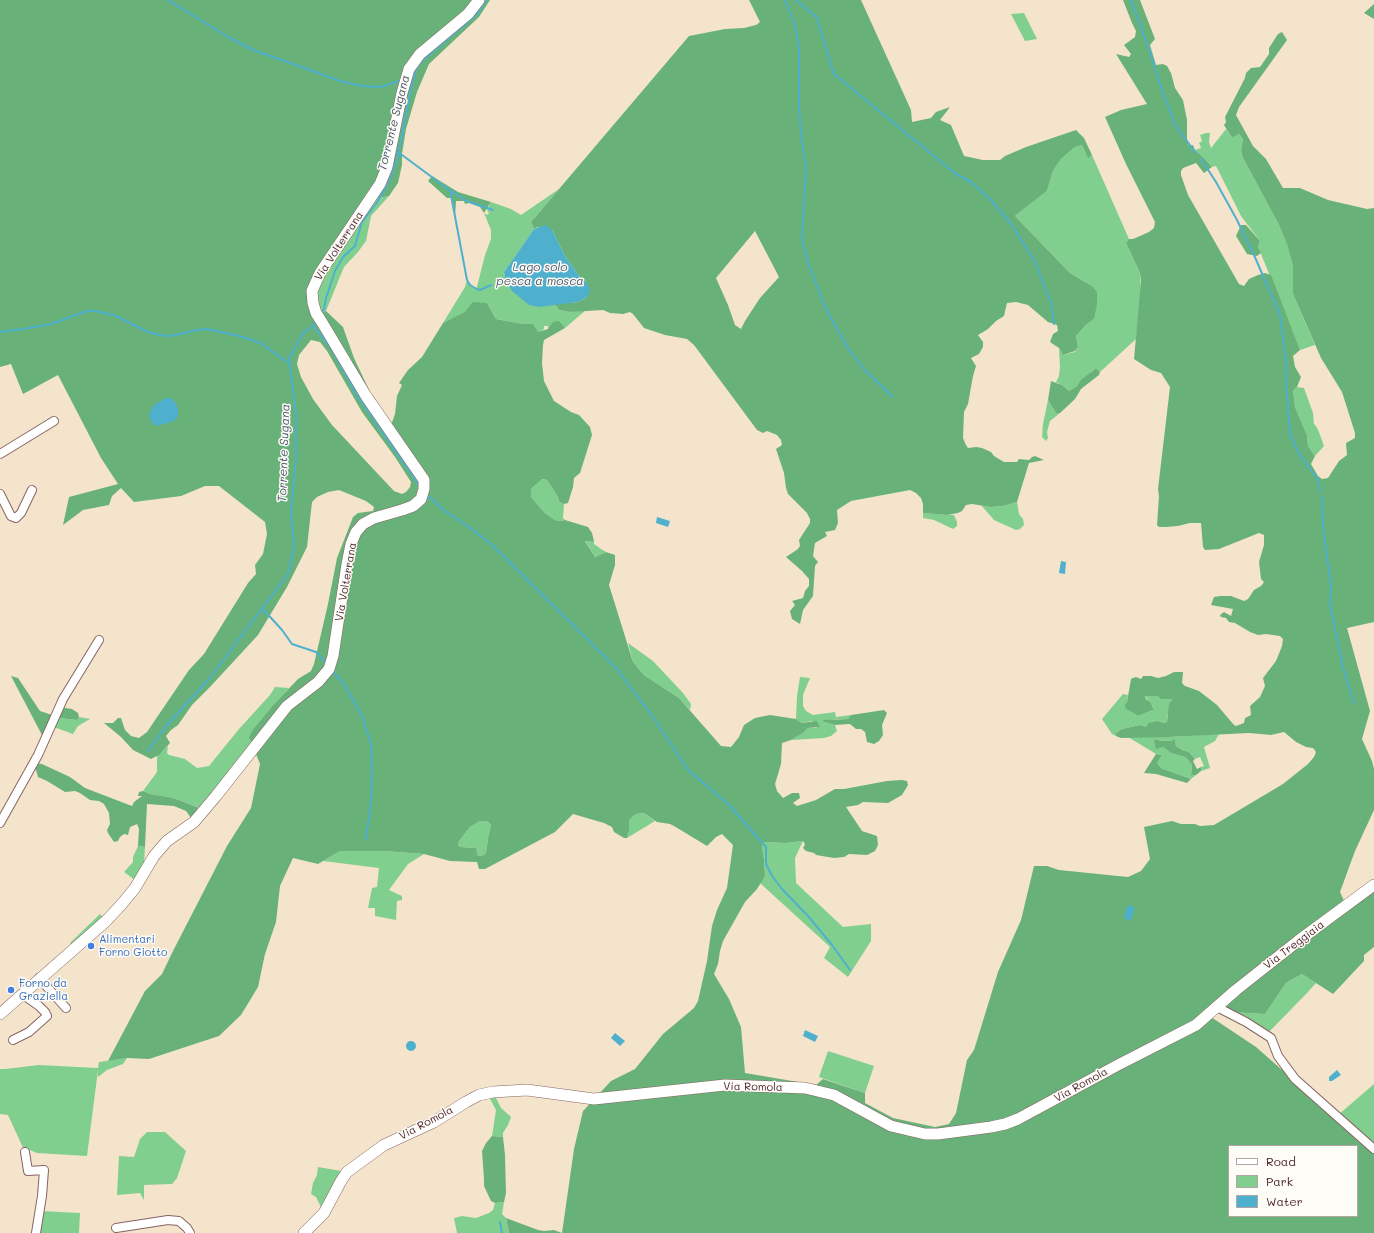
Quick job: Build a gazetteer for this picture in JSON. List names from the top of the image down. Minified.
{"streets":{"main road":["Via Volterrana","Via Treggiaia","Via Romola"]},"crossings":[["Via Treggiaia","Via Romola"]],"water":["Torrente Sugana","Lago solo pesca a mosca"],"places":["Alimentari Forno Giotto","Forno da Graziella"],"legend":["Road","Park","Water"]}
